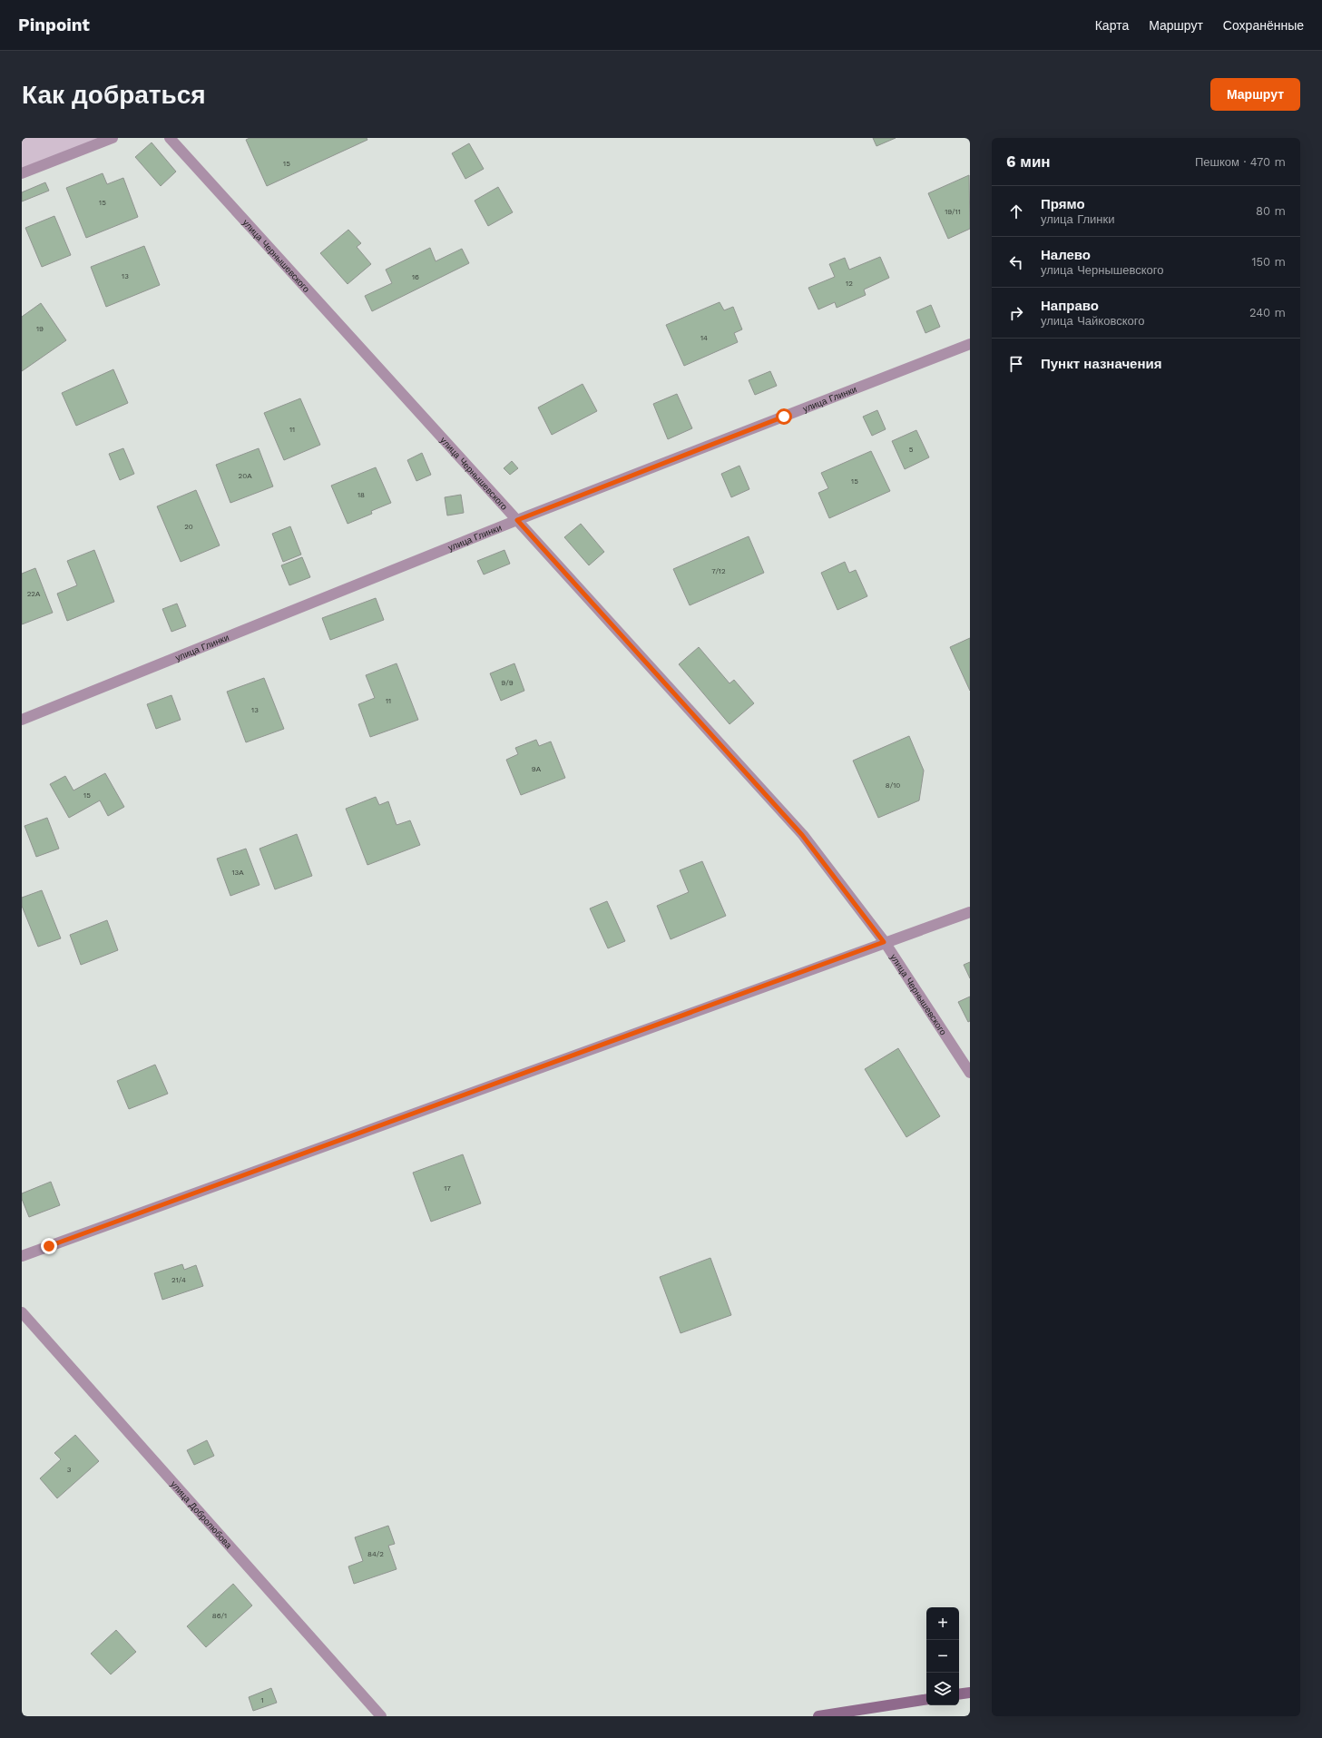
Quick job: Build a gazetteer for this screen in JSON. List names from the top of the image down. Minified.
{"streets":{"street":["улица Чернышевского","улица Глинки","улица Добролюбова"]},"crossings":[["улица Чернышевского","улица Глинки"]],"house_numbers":["15","15","19/11","13","16","12","19","14","11","5","20А","15","18","20","7/12","22А","9/9","11","13","9А","8/10","15","13А","17","21/4","3","84/2","86/1","1"],"page":{"header":"Pinpoint","nav":["Карта","Маршрут","Сохранённые"],"buttons":"Маршрут","title":"Как добраться","heading":["6 мин","Пешком · 470 m"],"list":[["Прямо","улица Глинки","80 m"],["Налево","улица Чернышевского","150 m"],["Направо","улица Чайковского","240 m"],"Пункт назначения"],"map_buttons":["+","−"]}}
